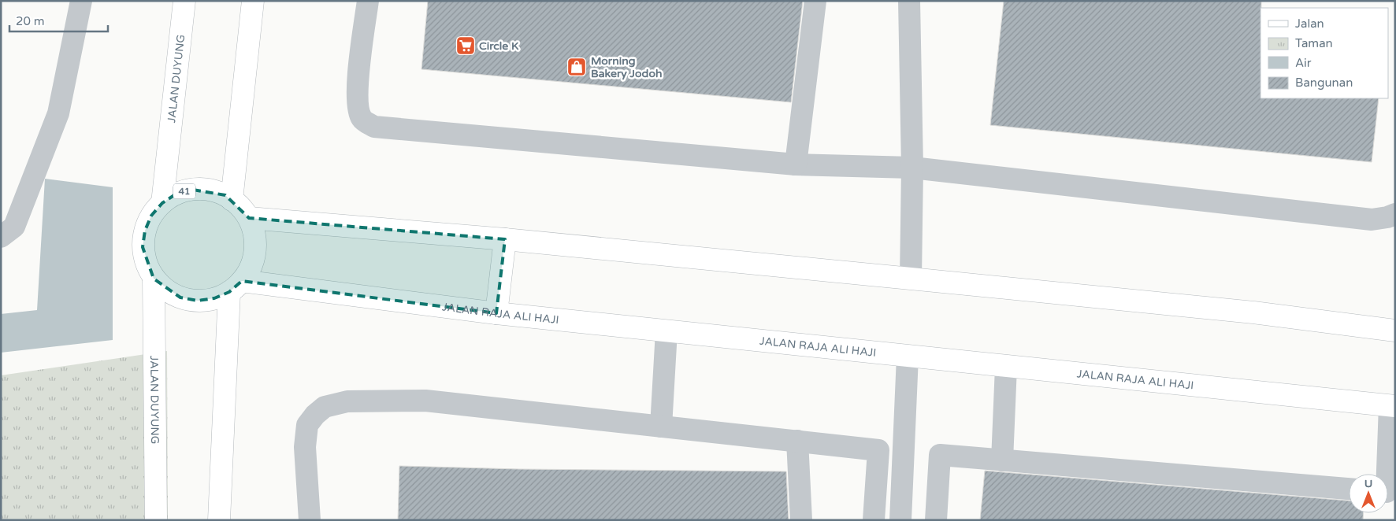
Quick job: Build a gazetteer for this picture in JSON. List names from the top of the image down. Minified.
{"streets":{"main road":["JALAN DUYUNG","41","JALAN RAJA ALI HAJI"]},"crossings":[["JALAN DUYUNG","41"],["JALAN DUYUNG","JALAN RAJA ALI HAJI"],["41","JALAN RAJA ALI HAJI"]],"places":{"supermarket":["Circle K"],"shop":["Morning Bakery Jodoh"]},"legend":["Jalan","Taman","Air","Bangunan"],"scale_bar":"20 m","north":"top"}
